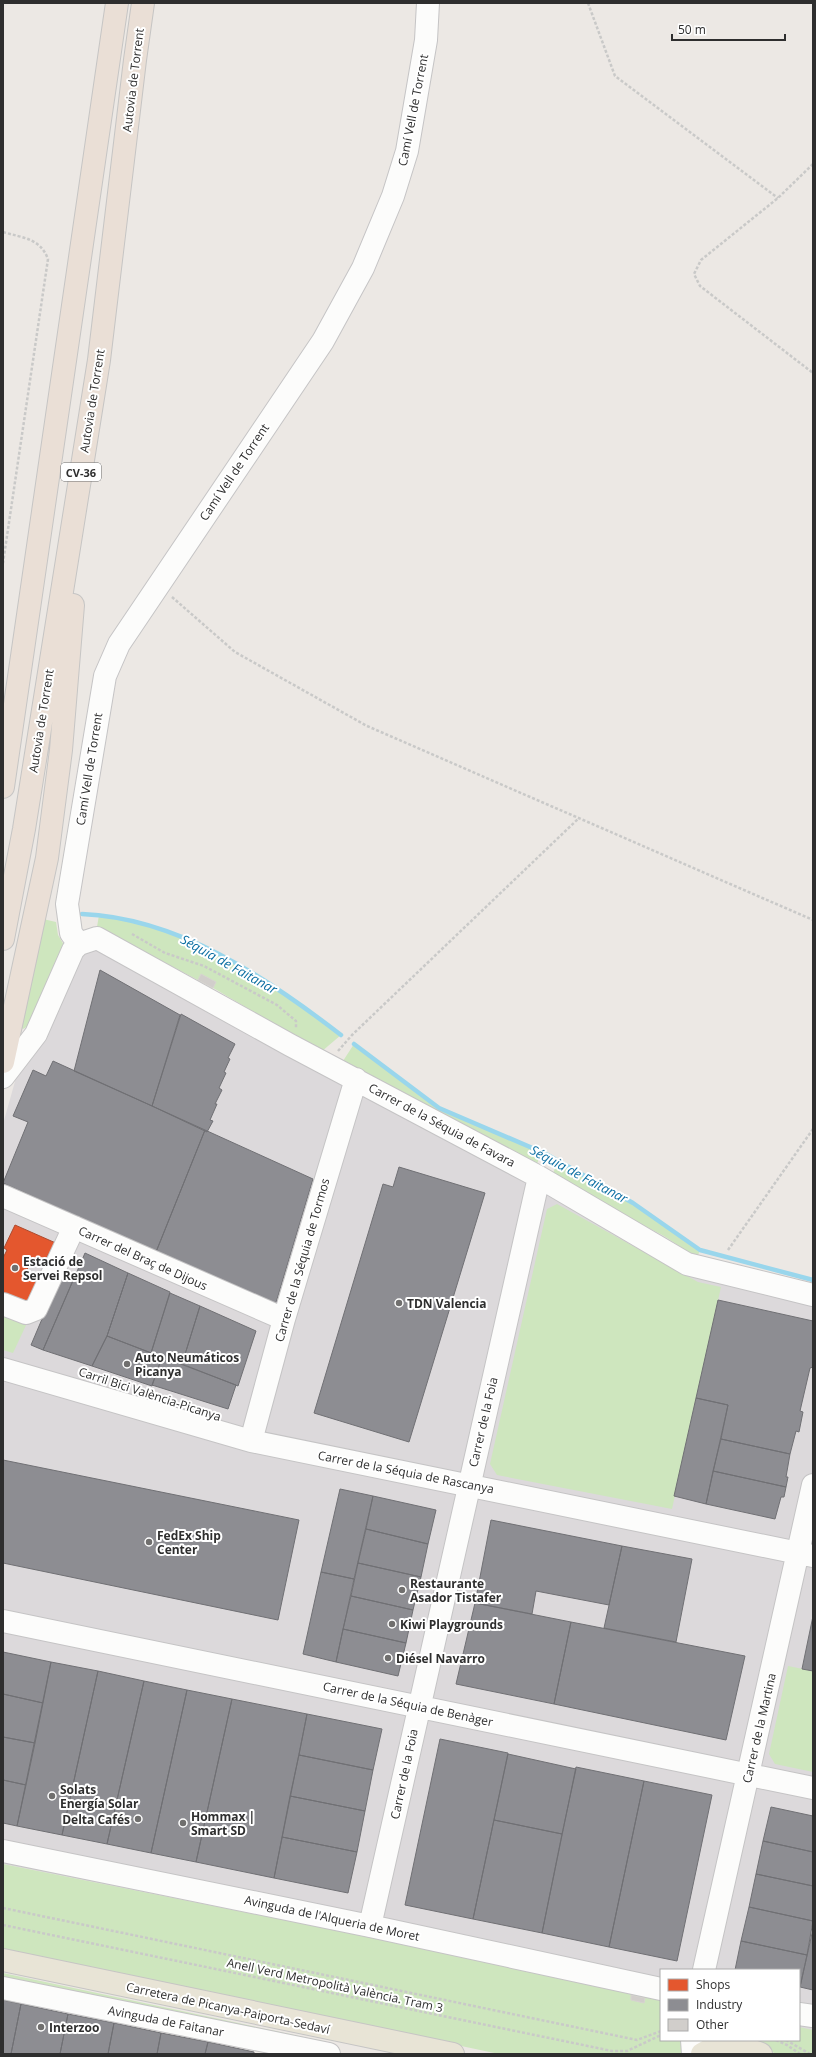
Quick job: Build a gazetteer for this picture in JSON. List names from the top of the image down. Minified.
{"streets":{"highway":["Autovia de Torrent","CV-36"],"main road":["Carretera de Picanya-Paiporta-Sedaví"],"street":["Camí Vell de Torrent","Carrer de la Séquia de Favara","Carrer del Braç de Dijous","Carrer de la Séquia de Tormos","Carrer de la Foia","Carrer de la Séquia de Rascanya","Carrer de la Séquia de Benàger","Carrer de la Martina","Avinguda de l'Alqueria de Moret","Avinguda de Faitanar"],"path":["Anell Verd Metropolità València. Tram 3"]},"crossings":[["Camí Vell de Torrent","Carrer de la Séquia de Favara"],["Carrer de la Séquia de Favara","Carrer de la Séquia de Tormos"],["Carrer de la Séquia de Favara","Carrer de la Foia"],["Carrer del Braç de Dijous","Carrer de la Séquia de Tormos"],["Carrer de la Séquia de Tormos","Carrer de la Séquia de Rascanya"],["Carrer de la Foia","Carrer de la Séquia de Rascanya"],["Carrer de la Foia","Carrer de la Séquia de Benàger"],["Carrer de la Foia","Avinguda de l'Alqueria de Moret"],["Carrer de la Séquia de Rascanya","Carrer de la Martina"],["Carrer de la Séquia de Benàger","Carrer de la Martina"]],"water":["Séquia de Faitanar"],"places":["Estació de Servei Repsol","TDN Valencia","Auto Neumáticos Picanya","FedEx Ship Center","Restaurante Asador Tistafer","Kiwi Playgrounds","Diésel Navarro","Solats Energía Solar","Delta Cafés","Hommax | Smart SD","Interzoo"],"legend":["Shops","Industry","Other"],"scale_bar":"50 m"}
